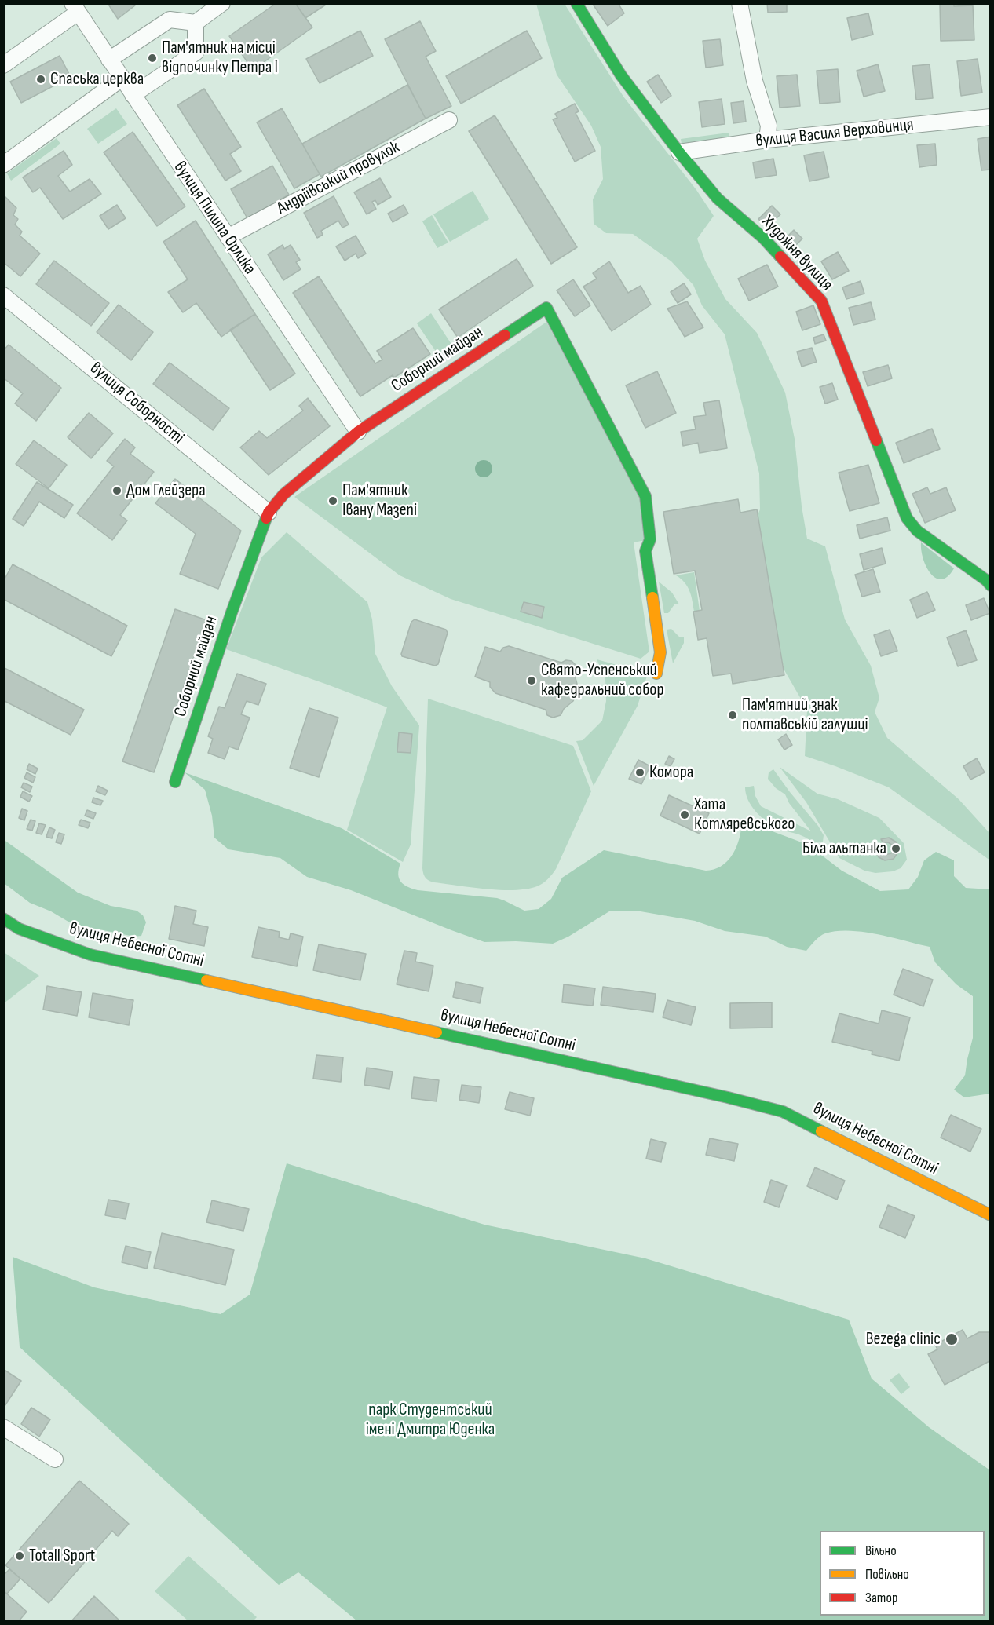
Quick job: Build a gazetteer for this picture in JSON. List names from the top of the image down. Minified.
{"streets":{"street":["вулиця Василя Верховинця","Андріївський провулок","вулиця Пилипа Орлика","Художня вулиця","Соборний майдан","вулиця Соборності","вулиця Небесної Сотні"]},"crossings":[["вулиця Василя Верховинця","Художня вулиця"],["Андріївський провулок","вулиця Пилипа Орлика"],["вулиця Пилипа Орлика","Соборний майдан"],["Соборний майдан","вулиця Соборності"]],"parks":["парк Студентський імені Дмитра Юденка"],"places":["Пам'ятник на місці відпочинку Петра I","Спаська церква","Дом Глейзера","Пам'ятник Івану Мазепі","Свято-Успенський кафедральний собор","Пам'ятний знак полтавській галушці","Комора","Хата Котляревського","Біла альтанка","Bezega clinic","Totall Sport"],"legend":["Вільно","Повільно","Затор"]}
